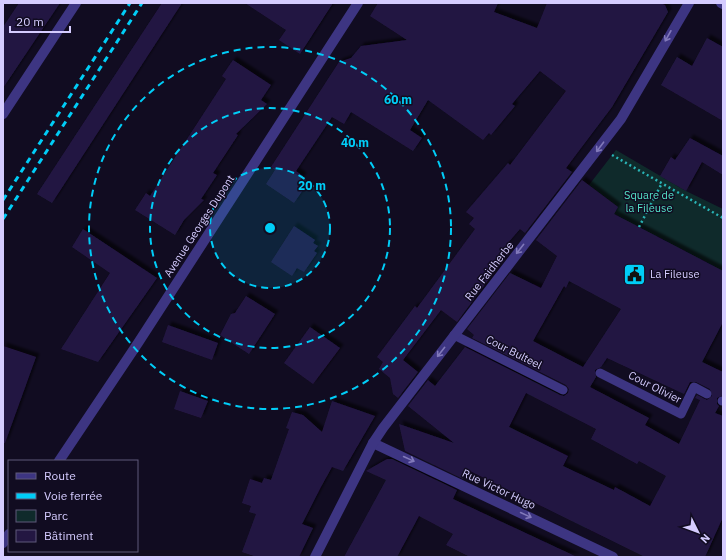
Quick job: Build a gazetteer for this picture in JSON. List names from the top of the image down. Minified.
{"streets":{"street":["Avenue Georges Dupont","Rue Faidherbe","Rue Victor Hugo"],"lane":["Cour Bulteel","Cour Olivier"]},"crossings":[["Rue Faidherbe","Cour Bulteel"],["Rue Faidherbe","Rue Victor Hugo"]],"one_way":["Rue Faidherbe","Rue Victor Hugo"],"parks":["Square de la Fileuse"],"places":{"public building":["La Fileuse"]},"legend":["Route","Voie ferrée","Parc","Bâtiment"],"scale_bar":"20 m","north":"bottom right","rings":["60 m","40 m","20 m"]}
